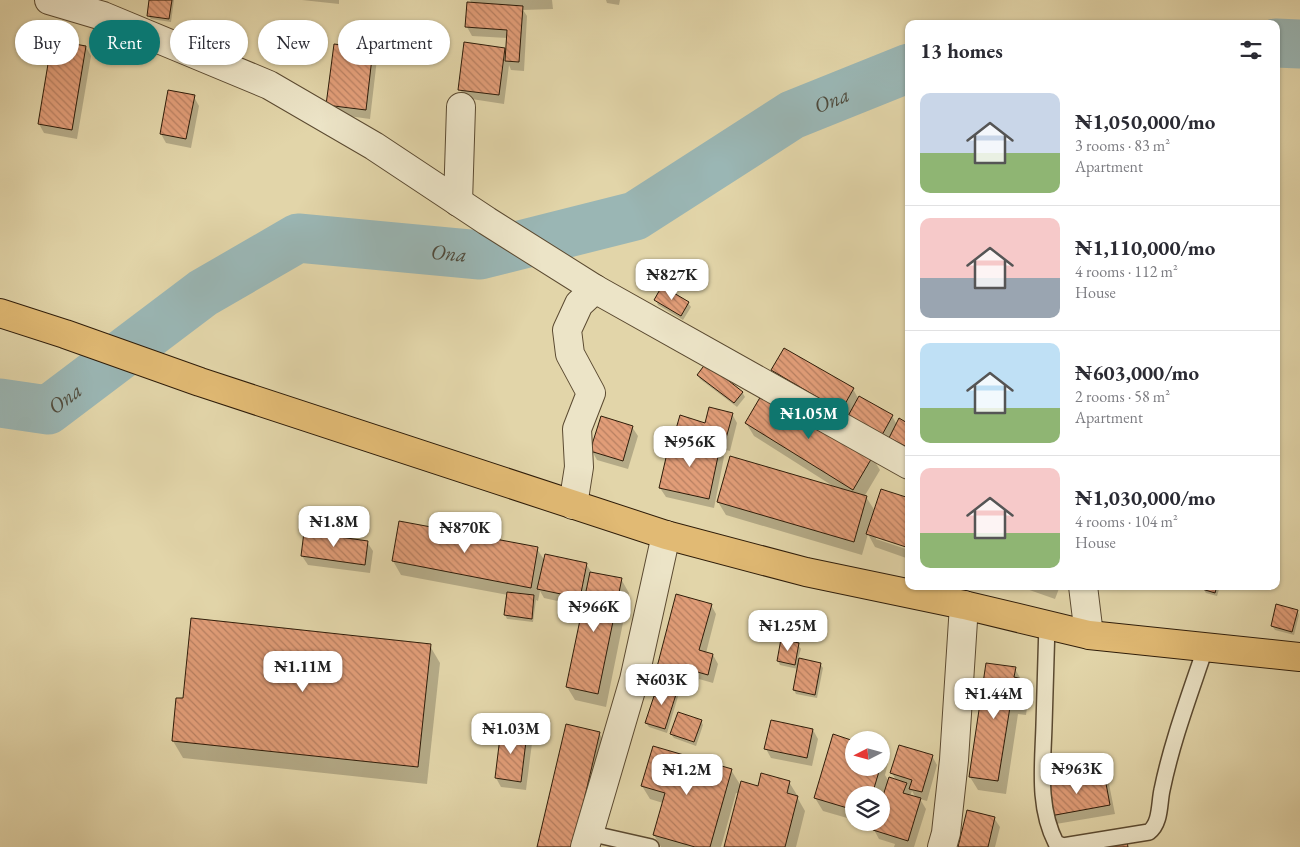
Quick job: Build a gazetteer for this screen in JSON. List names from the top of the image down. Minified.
{"water":["Ona"],"north":"left","page":{"chip":["Buy","Rent","Filters","New","Apartment"],"heading":"13 homes","list":[{"name":"₦1,050,000/mo","note":"3 rooms · 83 m² · Apartment"},{"name":"₦1,110,000/mo","note":"4 rooms · 112 m² · House"},{"name":"₦603,000/mo","note":"2 rooms · 58 m² · Apartment"},{"name":"₦1,030,000/mo","note":"4 rooms · 104 m² · House"}],"price":["₦827K","₦1.05M","₦956K","₦1.8M","₦870K","₦966K","₦1.25M","₦1.11M","₦603K","₦1.44M","₦1.03M","₦963K","₦1.2M"]}}
